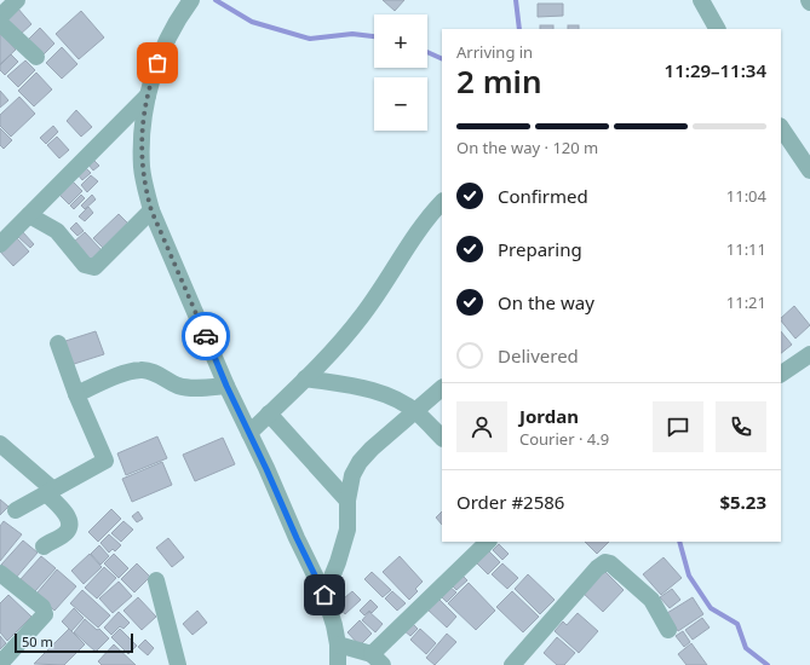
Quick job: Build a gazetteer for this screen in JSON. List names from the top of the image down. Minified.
{"scale_bar":"50 m","page":{"map_buttons":["+","−"],"heading":["2 min","Arriving in","11:29–11:34"],"panel":["Jordan","Courier · 4.9","Order #2586","$5.23"],"bar":"On the way · 120 m","list":[["Confirmed","11:04"],["Preparing","11:11"],["On the way","11:21"],"Delivered"],"scale":"50 m"}}
